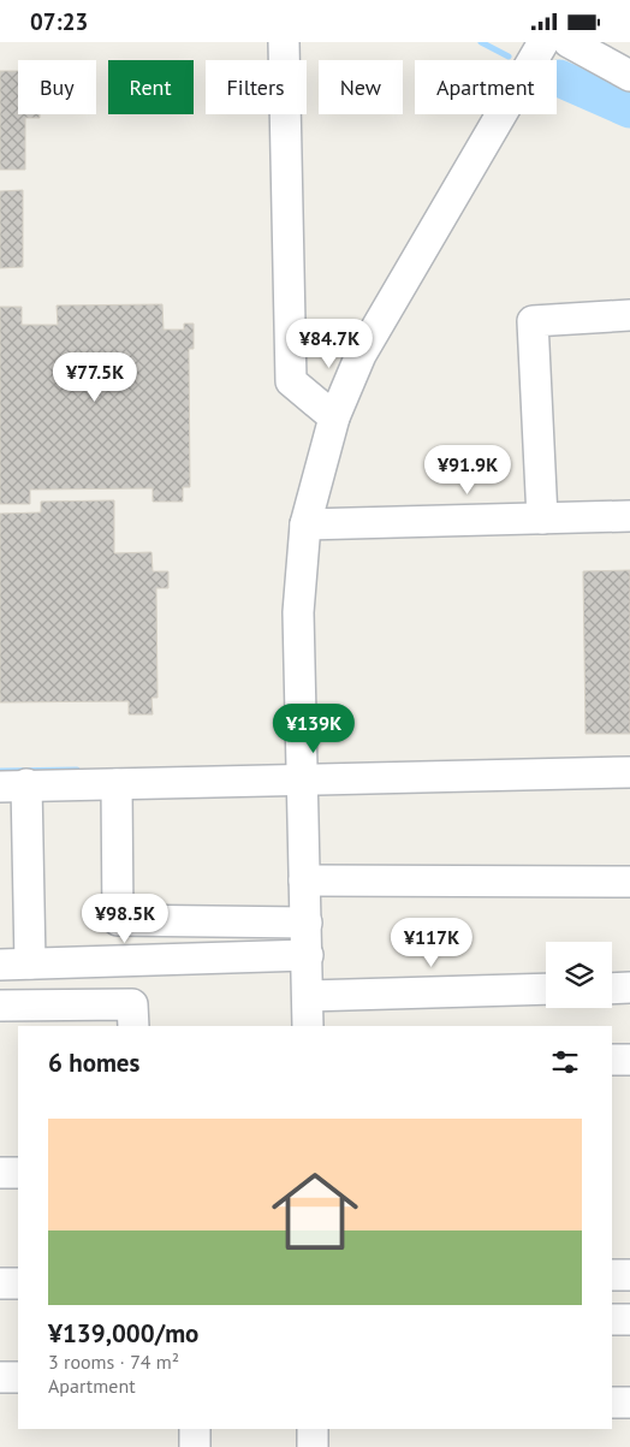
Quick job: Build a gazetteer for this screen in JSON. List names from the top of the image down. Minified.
{"page":{"status":"07:23","chip":["Buy","Rent","Filters","New","Apartment"],"price":["¥84.7K","¥77.5K","¥91.9K","¥139K","¥98.5K","¥117K"],"heading":"6 homes","list":[{"name":"¥139,000/mo","note":"3 rooms · 74 m² · Apartment"}]}}
